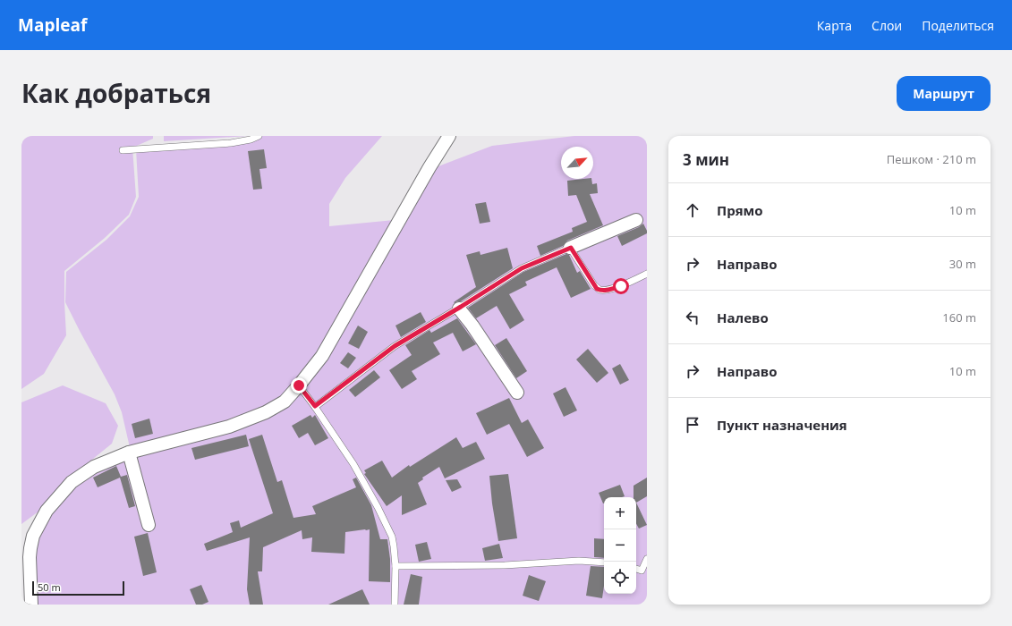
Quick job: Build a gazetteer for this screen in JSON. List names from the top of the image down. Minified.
{"scale_bar":"50 m","north":"top right","page":{"header":"Mapleaf","nav":["Карта","Слои","Поделиться"],"title":"Как добраться","buttons":"Маршрут","heading":["3 мин","Пешком · 210 m"],"list":[["Прямо","10 m"],["Направо","30 m"],["Налево","160 m"],["Направо","10 m"],"Пункт назначения"],"map_buttons":["+","−"],"scale":"50 m"}}
